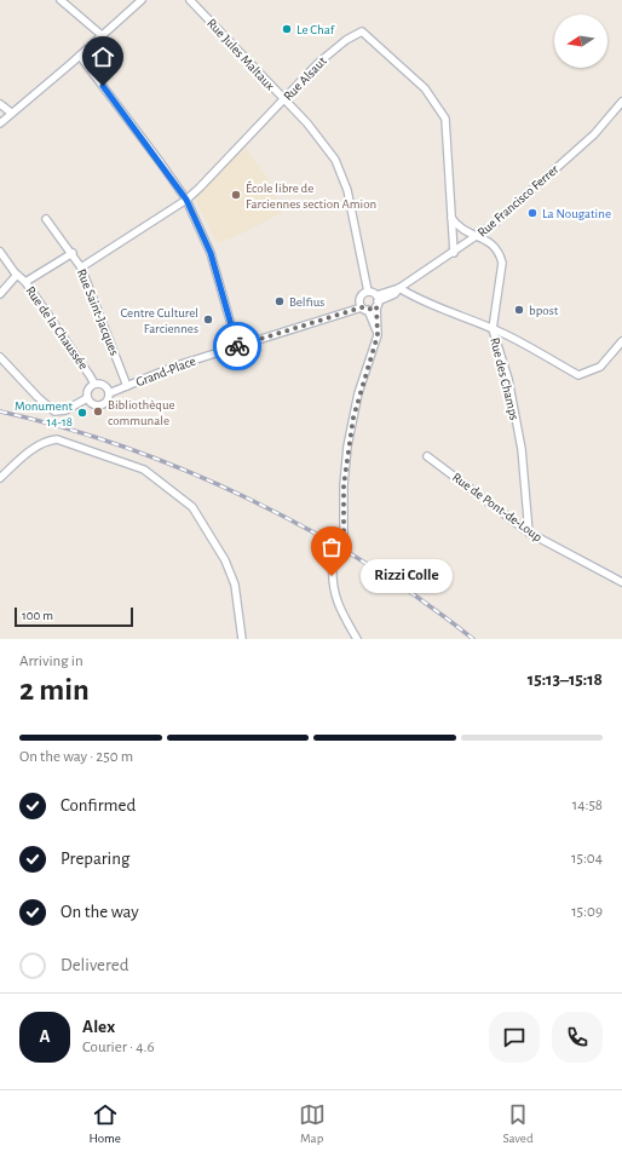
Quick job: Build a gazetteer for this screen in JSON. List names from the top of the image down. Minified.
{"streets":{"street":["Rue Jules Maltaux","Rue Alsaut","Rue Francisco Ferrer","Rue Saint-Jacques","Rue de la Chaussée","Grand-Place","Rue des Champs","Rue de Pont-de-Loup"]},"crossings":[["Rue Jules Maltaux","Rue Alsaut"],["Rue Alsaut","Rue Francisco Ferrer"],["Rue Alsaut","Rue Saint-Jacques"],["Rue Francisco Ferrer","Grand-Place"],["Rue Francisco Ferrer","Rue des Champs"],["Rue Saint-Jacques","Grand-Place"],["Rue de la Chaussée","Grand-Place"],["Rue des Champs","Rue de Pont-de-Loup"]],"places":["Le Chaf","École libre de Farciennes section Amion","La Nougatine","Belfius","bpost","Centre Culturel Farciennes","Bibliothèque communale","Monument 14-18","Rizzi Colle"],"scale_bar":"100 m","north":"left","page":{"bubble":"Rizzi Colle","scale":"100 m","heading":["2 min","Arriving in","15:13–15:18"],"panel":["Alex","Courier · 4.6"],"bar":"On the way · 250 m","list":[["Confirmed","14:58"],["Preparing","15:04"],["On the way","15:09"],"Delivered"],"round":"A","tabs":["Home","Map","Saved"]}}
